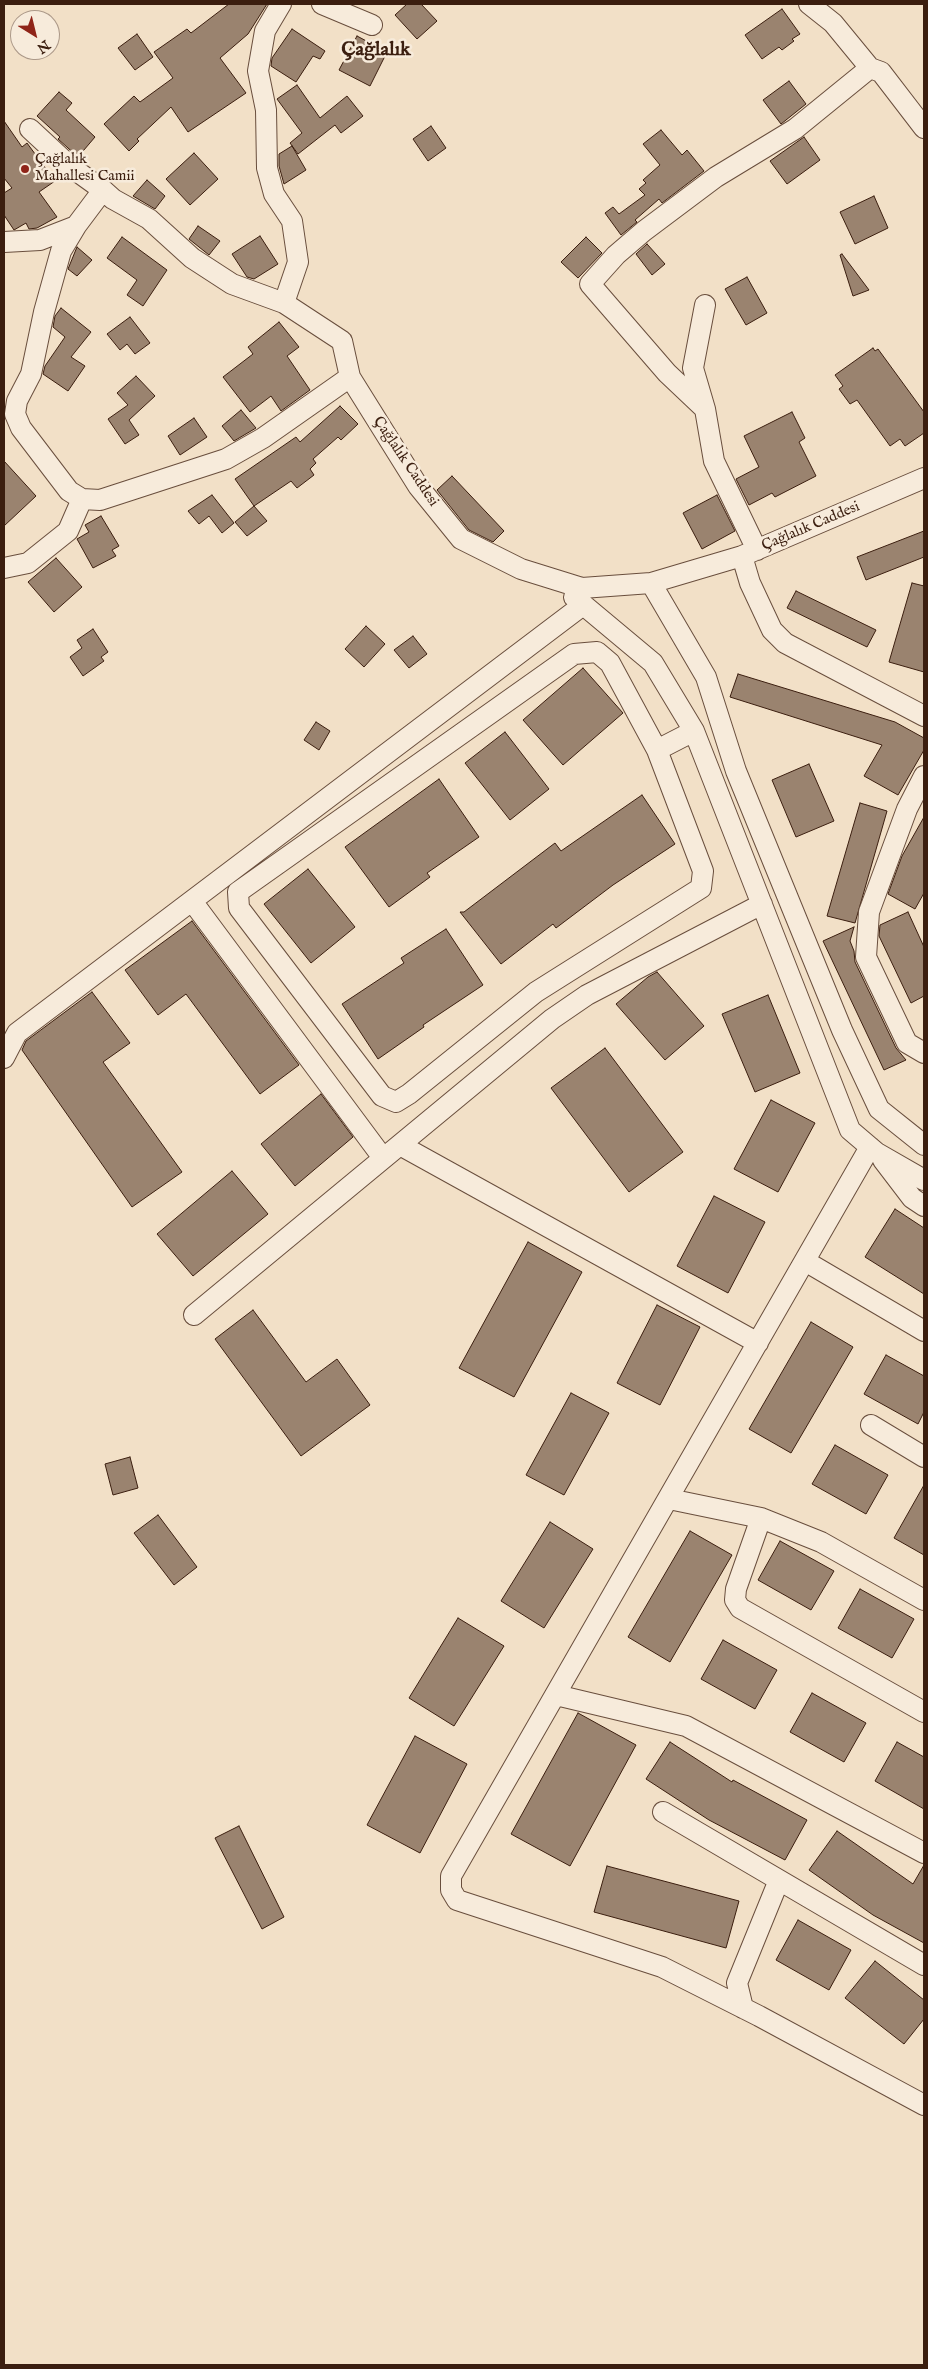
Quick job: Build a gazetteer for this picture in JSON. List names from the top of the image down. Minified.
{"streets":{"street":["Çağlalık Caddesi"]},"districts":["Çağlalık"],"places":["Çağlalık Mahallesi Camii"],"north":"bottom right"}
